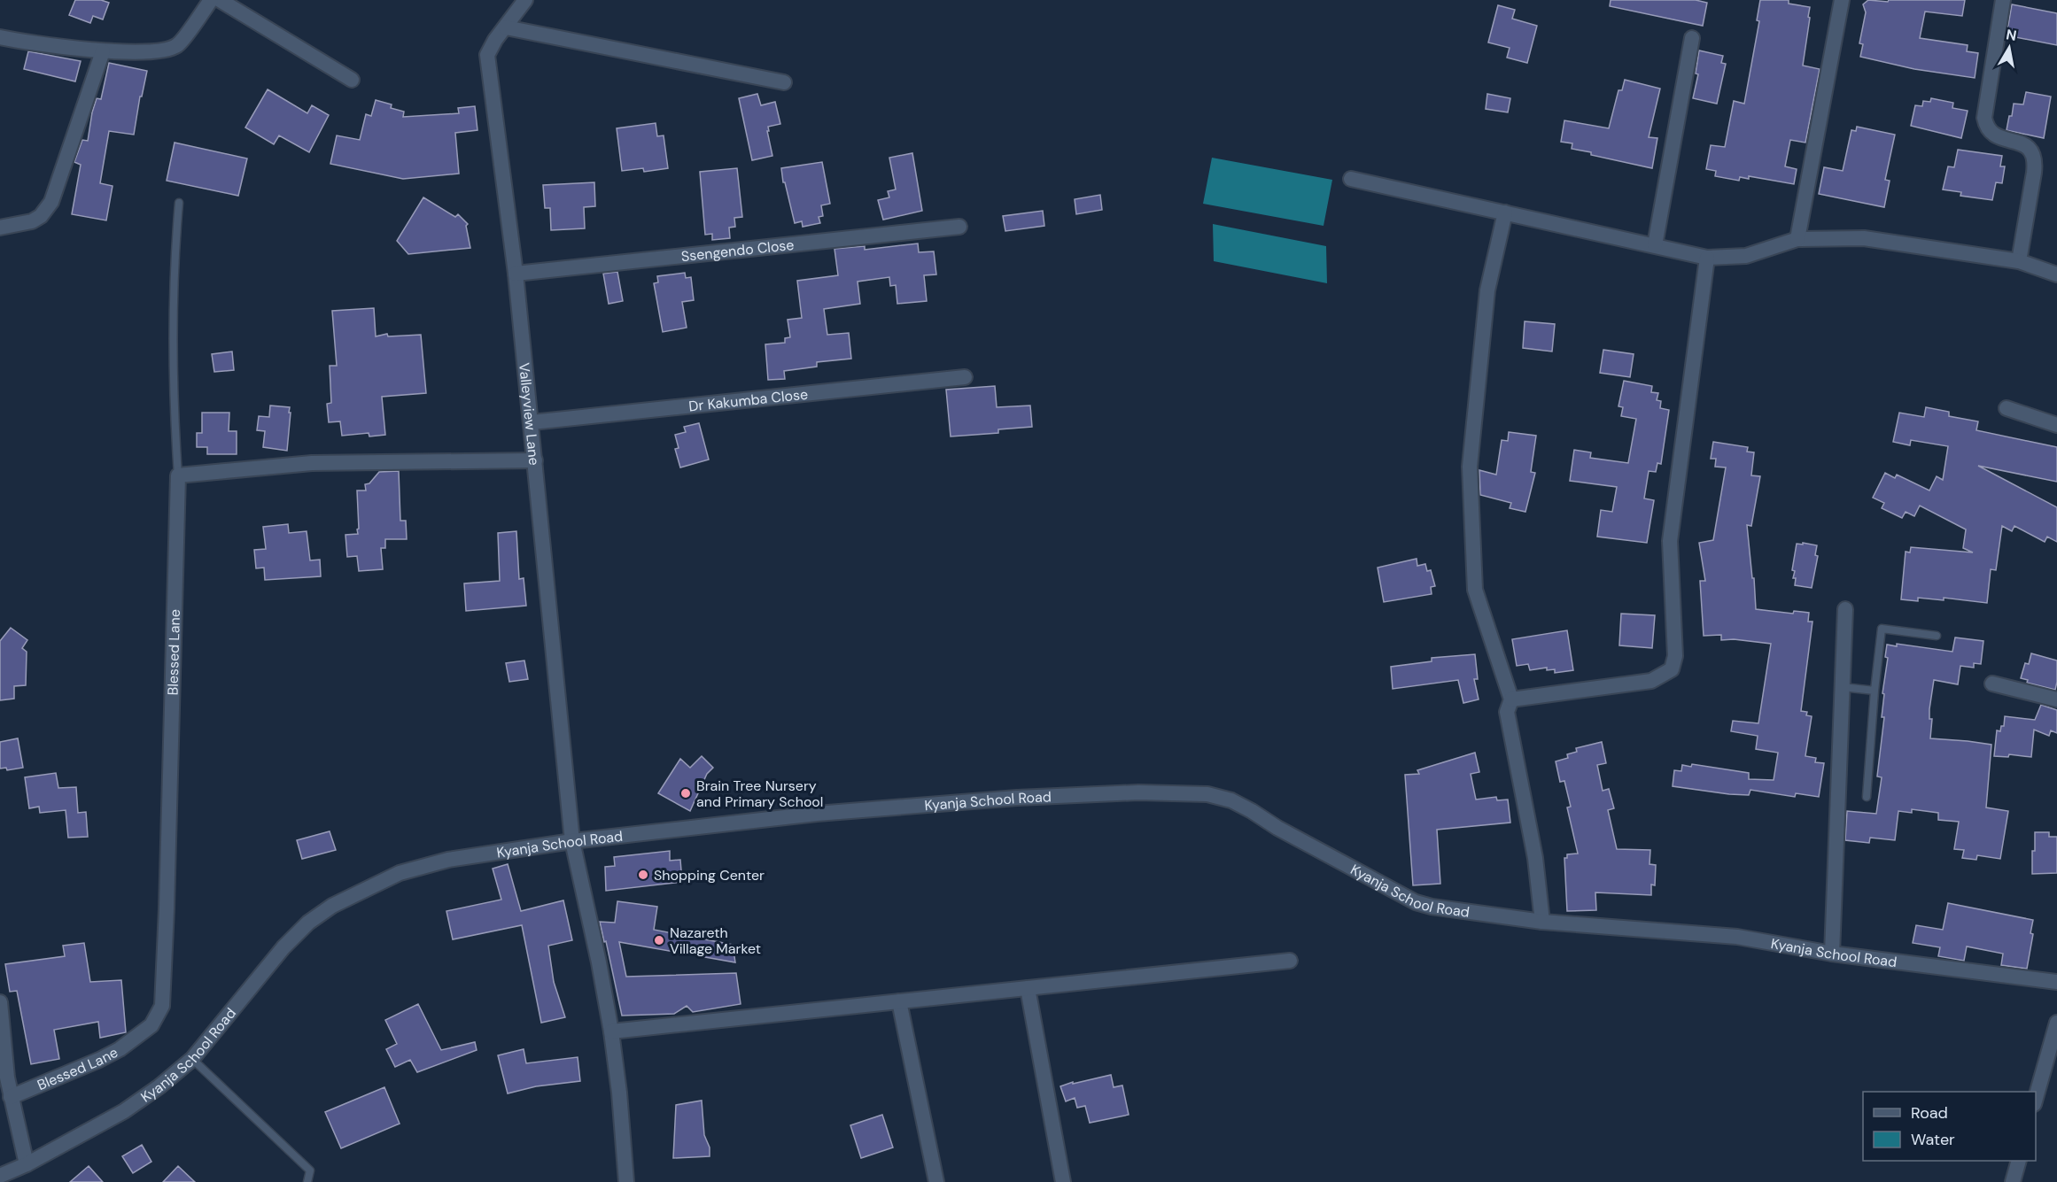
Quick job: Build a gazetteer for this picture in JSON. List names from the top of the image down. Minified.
{"streets":{"street":["Ssengendo Close","Dr Kakumba Close","Valleyview Lane","Blessed Lane","Kyanja School Road"]},"crossings":[["Ssengendo Close","Valleyview Lane"],["Dr Kakumba Close","Valleyview Lane"],["Valleyview Lane","Kyanja School Road"]],"places":["Brain Tree Nursery and Primary School","Shopping Center","Nazareth Village Market"],"legend":["Road","Water"],"north":"top"}
